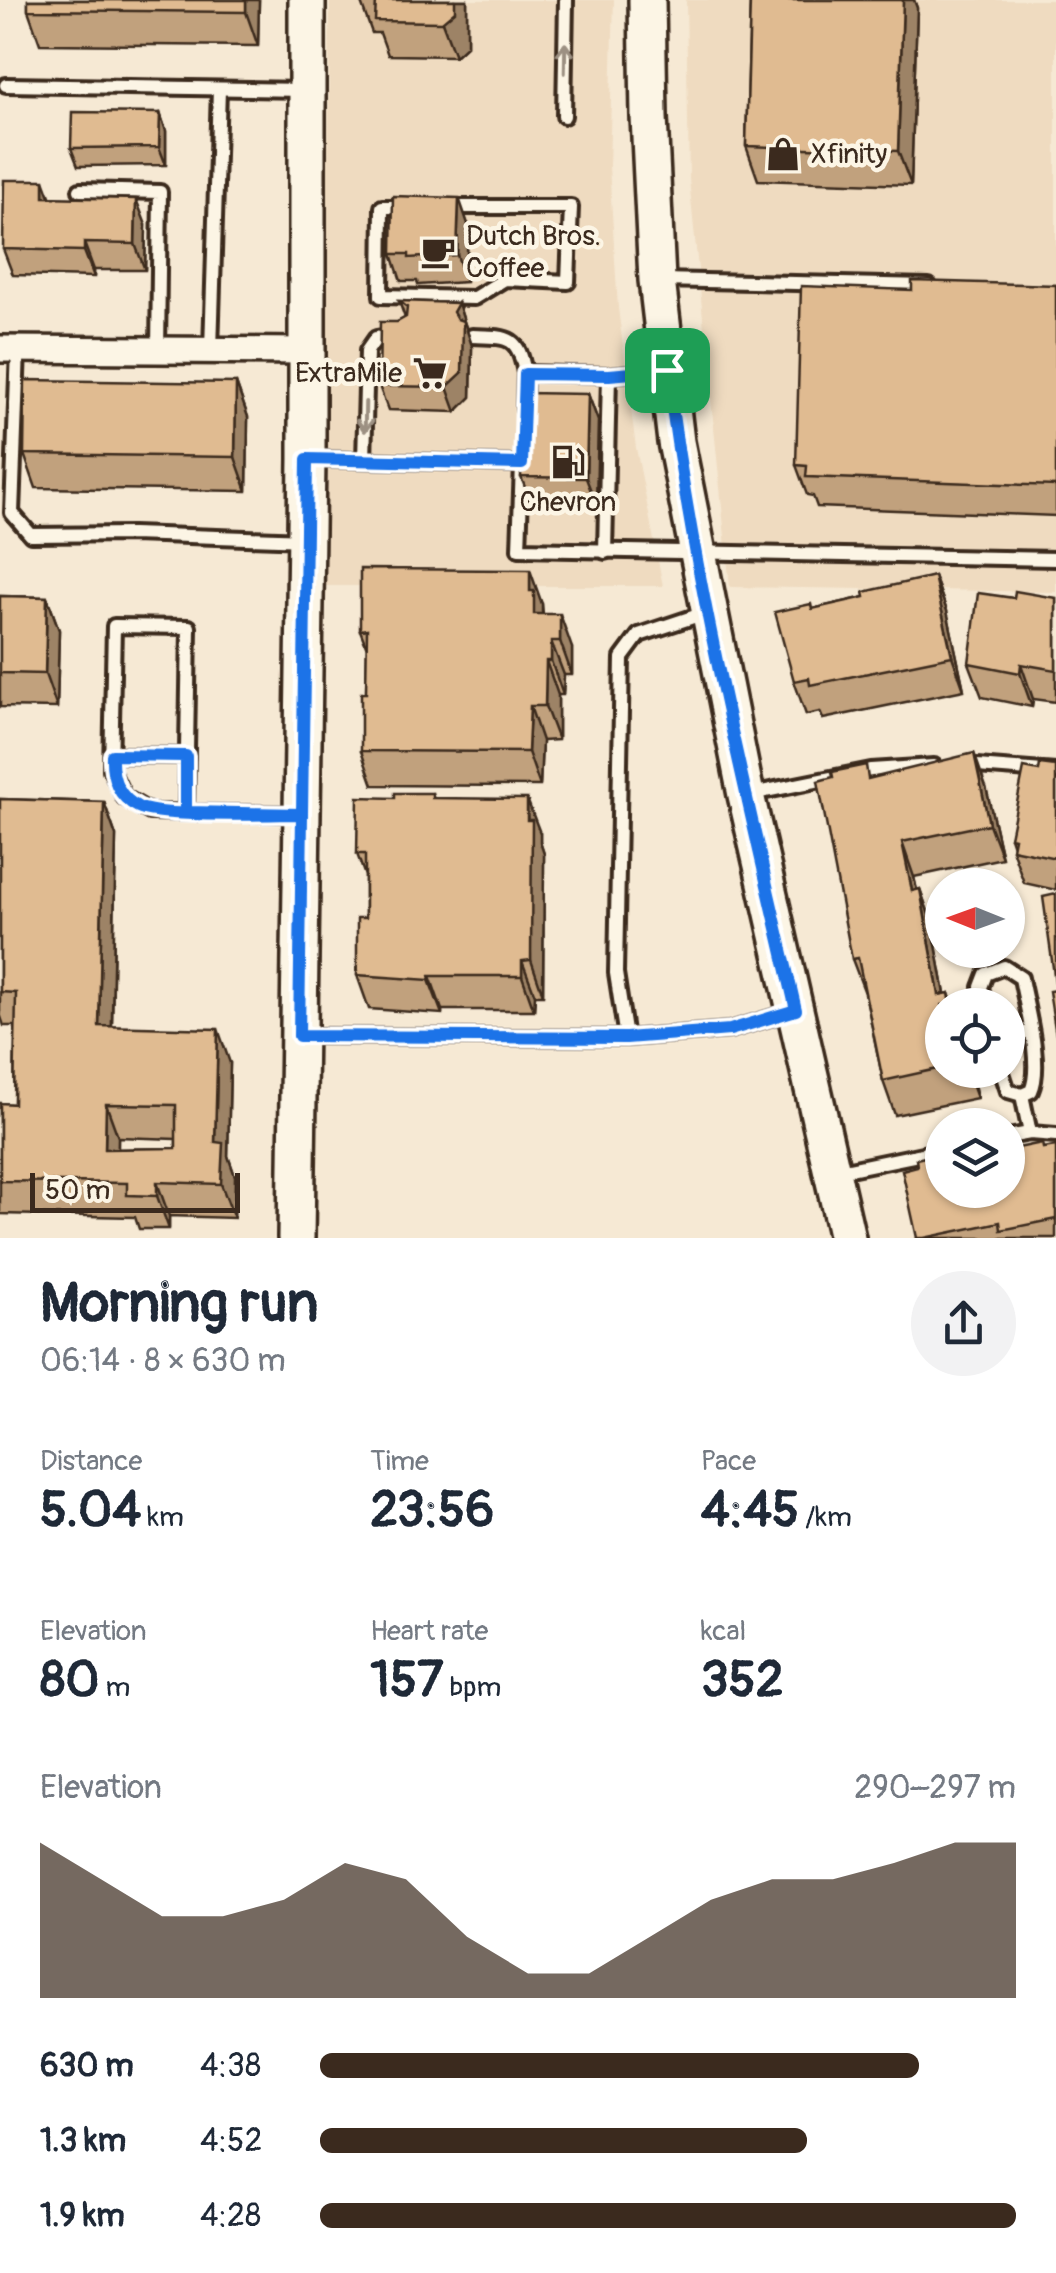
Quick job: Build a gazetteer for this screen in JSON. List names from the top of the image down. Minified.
{"places":{"shop":["Xfinity"],"cafe":["Dutch Bros. Coffee"],"supermarket":["ExtraMile"],"fuel station":["Chevron"]},"scale_bar":"50 m","north":"left","page":{"scale":"50 m","heading":["Morning run","06:14 · 8 × 630 m"],"stats":[["Distance","5.04 km"],["Time","23:56"],["Pace","4:45 /km"],["Elevation","80 m"],["Heart rate","157 bpm"],["kcal","352"]],"chart":["Elevation","290–297 m"],"list":[{"name":"630 m","note":"4:38"},{"name":"1.3 km","note":"4:52"},{"name":"1.9 km","note":"4:28"}]}}
